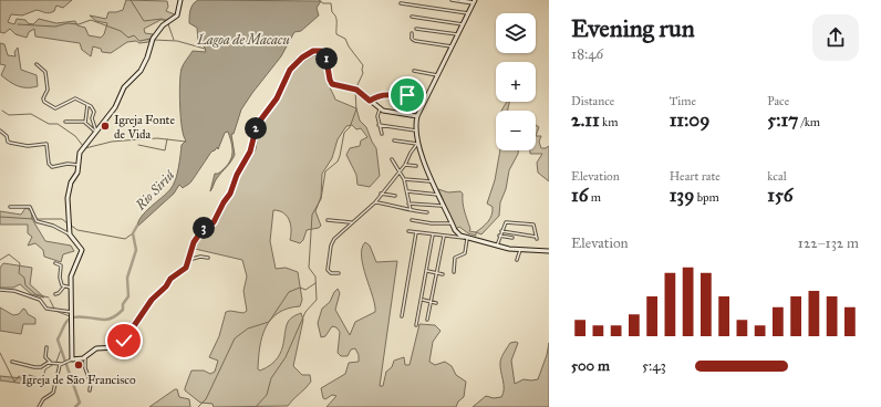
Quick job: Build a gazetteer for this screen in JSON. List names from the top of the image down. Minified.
{"water":["Lagoa de Macacu","Rio Siriú"],"places":["Igreja Fonte de Vida","Igreja de São Francisco"],"page":{"heading":["Evening run","18:46"],"map_buttons":["+","−"],"pins":["1","2","3"],"stats":[["Distance","2.11 km"],["Time","11:09"],["Pace","5:17 /km"],["Elevation","16 m"],["Heart rate","139 bpm"],["kcal","156"]],"chart":["Elevation","122–132 m"],"list":[{"name":"500 m","note":"5:43"}]}}
